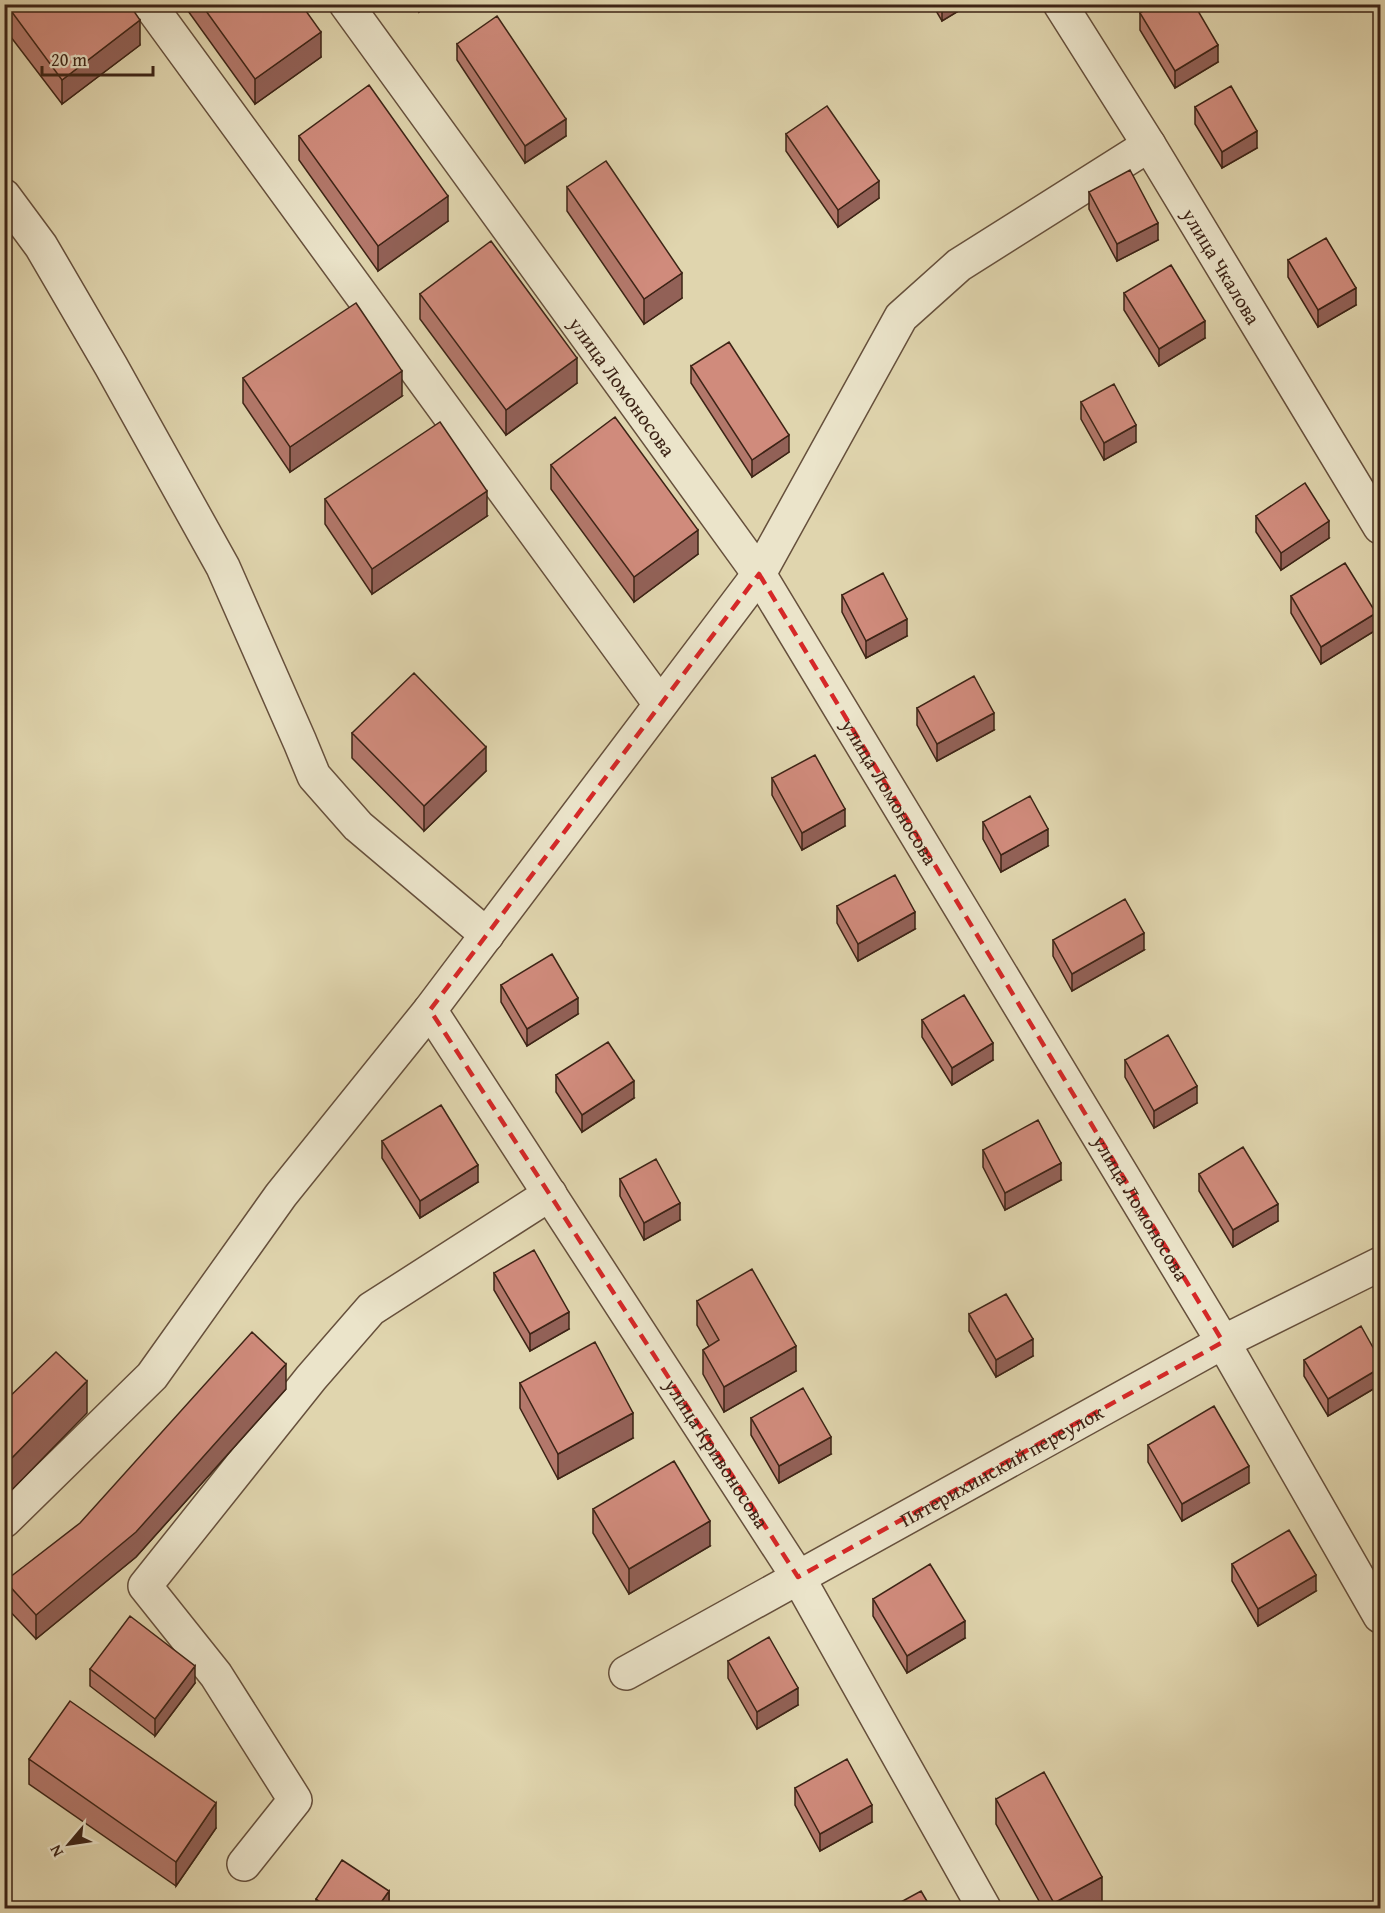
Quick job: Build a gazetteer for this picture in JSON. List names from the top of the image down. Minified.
{"streets":{"street":["улица Чкалова","улица Ломоносова","улица Кривоносова","Пятерихинский переулок"]},"crossings":[["улица Ломоносова","Пятерихинский переулок"],["улица Кривоносова","Пятерихинский переулок"]],"scale_bar":"20 m","north":"bottom left"}
